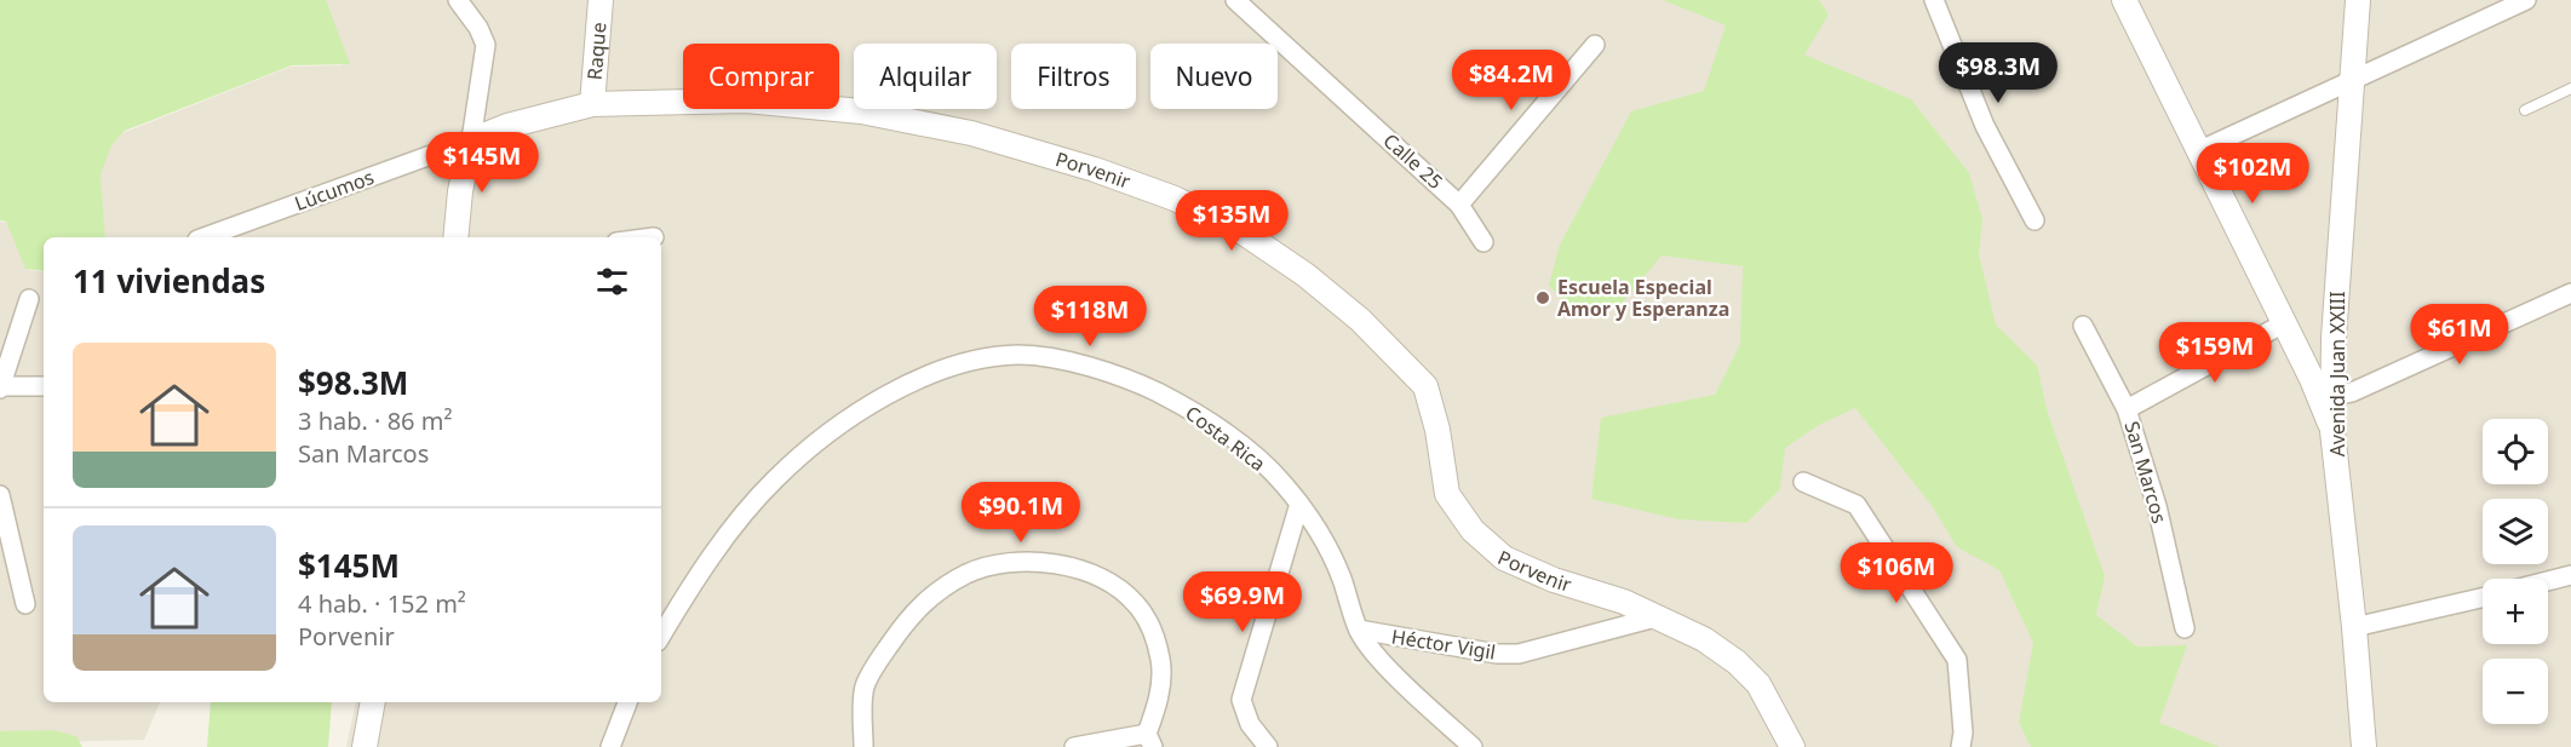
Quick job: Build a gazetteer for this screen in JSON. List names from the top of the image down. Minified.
{"streets":{"street":["Raque","Calle 25","Porvenir","Lúcumos","Avenida Juan XXIII","Costa Rica","San Marcos","Héctor Vigil"]},"crossings":[["Raque","Porvenir"],["Porvenir","Lúcumos"],["Porvenir","Héctor Vigil"],["Costa Rica","Héctor Vigil"]],"places":["Escuela Especial Amor y Esperanza"],"page":{"price":["$98.3M","$84.2M","$145M","$102M","$135M","$118M","$61M","$159M","$90.1M","$106M","$69.9M"],"chip":["Comprar","Alquilar","Filtros","Nuevo"],"heading":"11 viviendas","list":[{"name":"$98.3M","note":"3 hab. · 86 m² · San Marcos"},{"name":"$145M","note":"4 hab. · 152 m² · Porvenir"}],"map_buttons":["+","−"]}}
